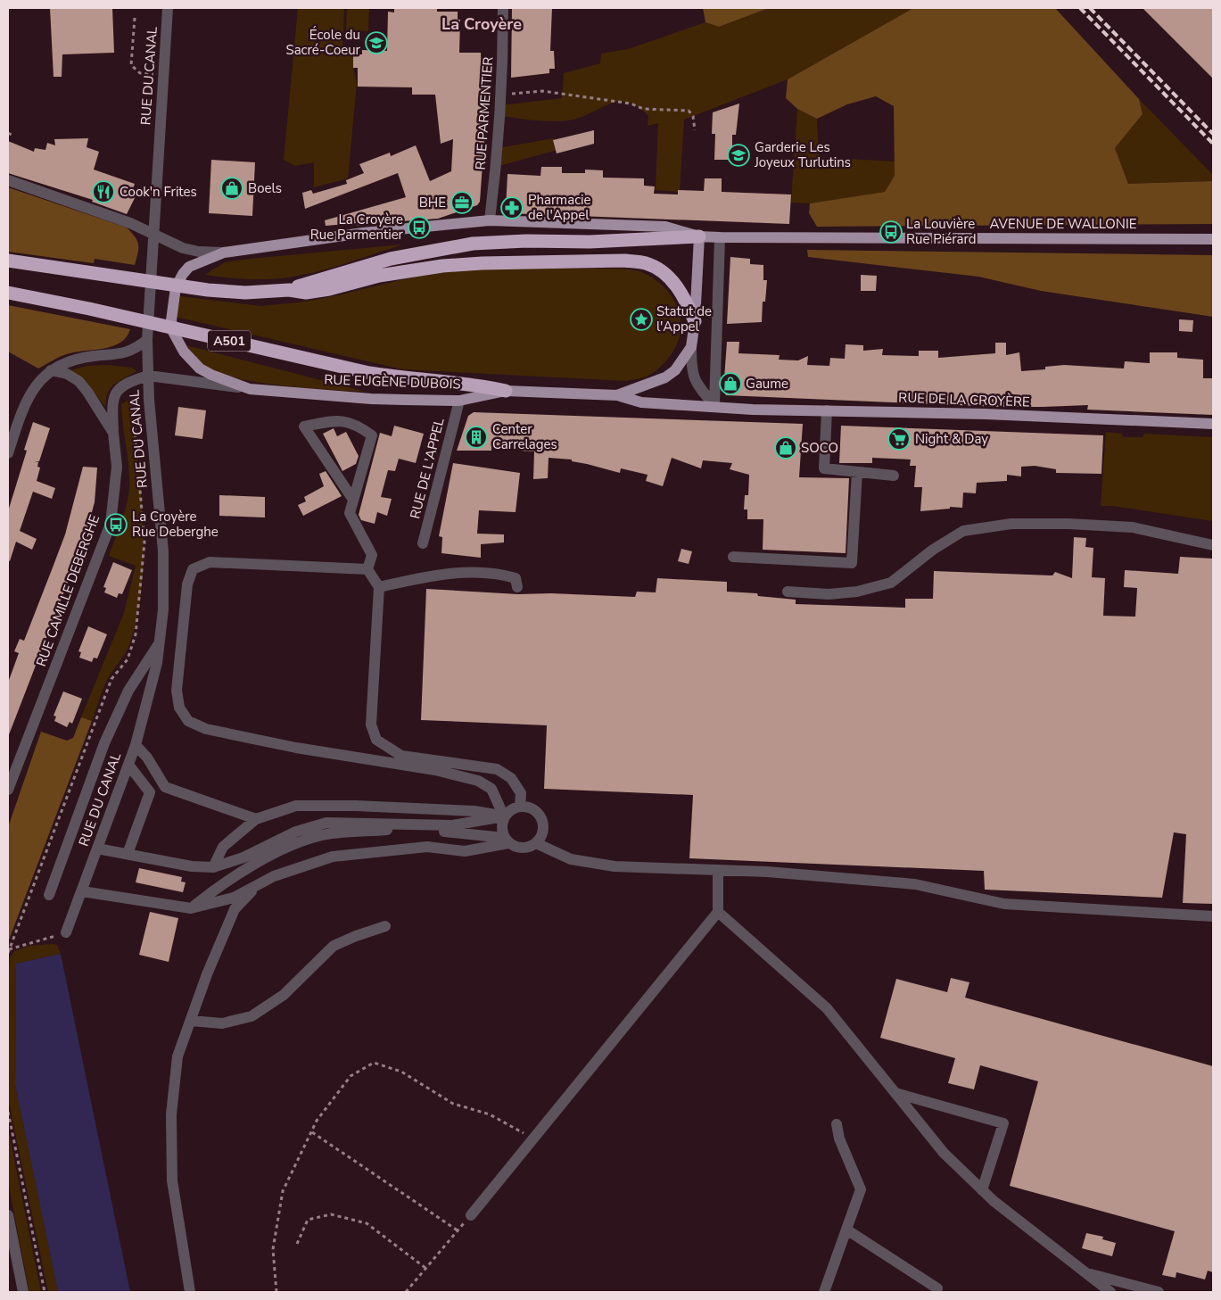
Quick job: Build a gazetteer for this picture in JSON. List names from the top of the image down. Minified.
{"streets":{"highway":["A501"],"main road":["AVENUE DE WALLONIE","RUE EUGÈNE DUBOIS","RUE DE LA CROYÈRE"],"street":["RUE DU CANAL","RUE PARMENTIER","RUE DE L'APPEL","RUE CAMILLE DEBERGHE"]},"crossings":[["RUE DU CANAL","RUE EUGÈNE DUBOIS"],["RUE PARMENTIER","AVENUE DE WALLONIE"],["AVENUE DE WALLONIE","RUE EUGÈNE DUBOIS"],["A501","RUE EUGÈNE DUBOIS"],["RUE EUGÈNE DUBOIS","RUE DE LA CROYÈRE"],["RUE EUGÈNE DUBOIS","RUE DE L'APPEL"],["RUE EUGÈNE DUBOIS","RUE CAMILLE DEBERGHE"]],"districts":["La Croyère"],"places":{"school or university":["École du Sacré-Coeur","Garderie Les Joyeux Turlutins"],"shop":["Boels","Gaume","SOCO"],"restaurant":["Cook'n Frites"],"office":["BHE"],"pharmacy":["Pharmacie de l'Appel"],"bus stop":["La Croyère Rue Parmentier","La Louvière Rue Piérard","La Croyère Rue Deberghe"],"place":["Statut de l'Appel"],"building":["Center Carrelages"],"supermarket":["Night & Day"]}}
